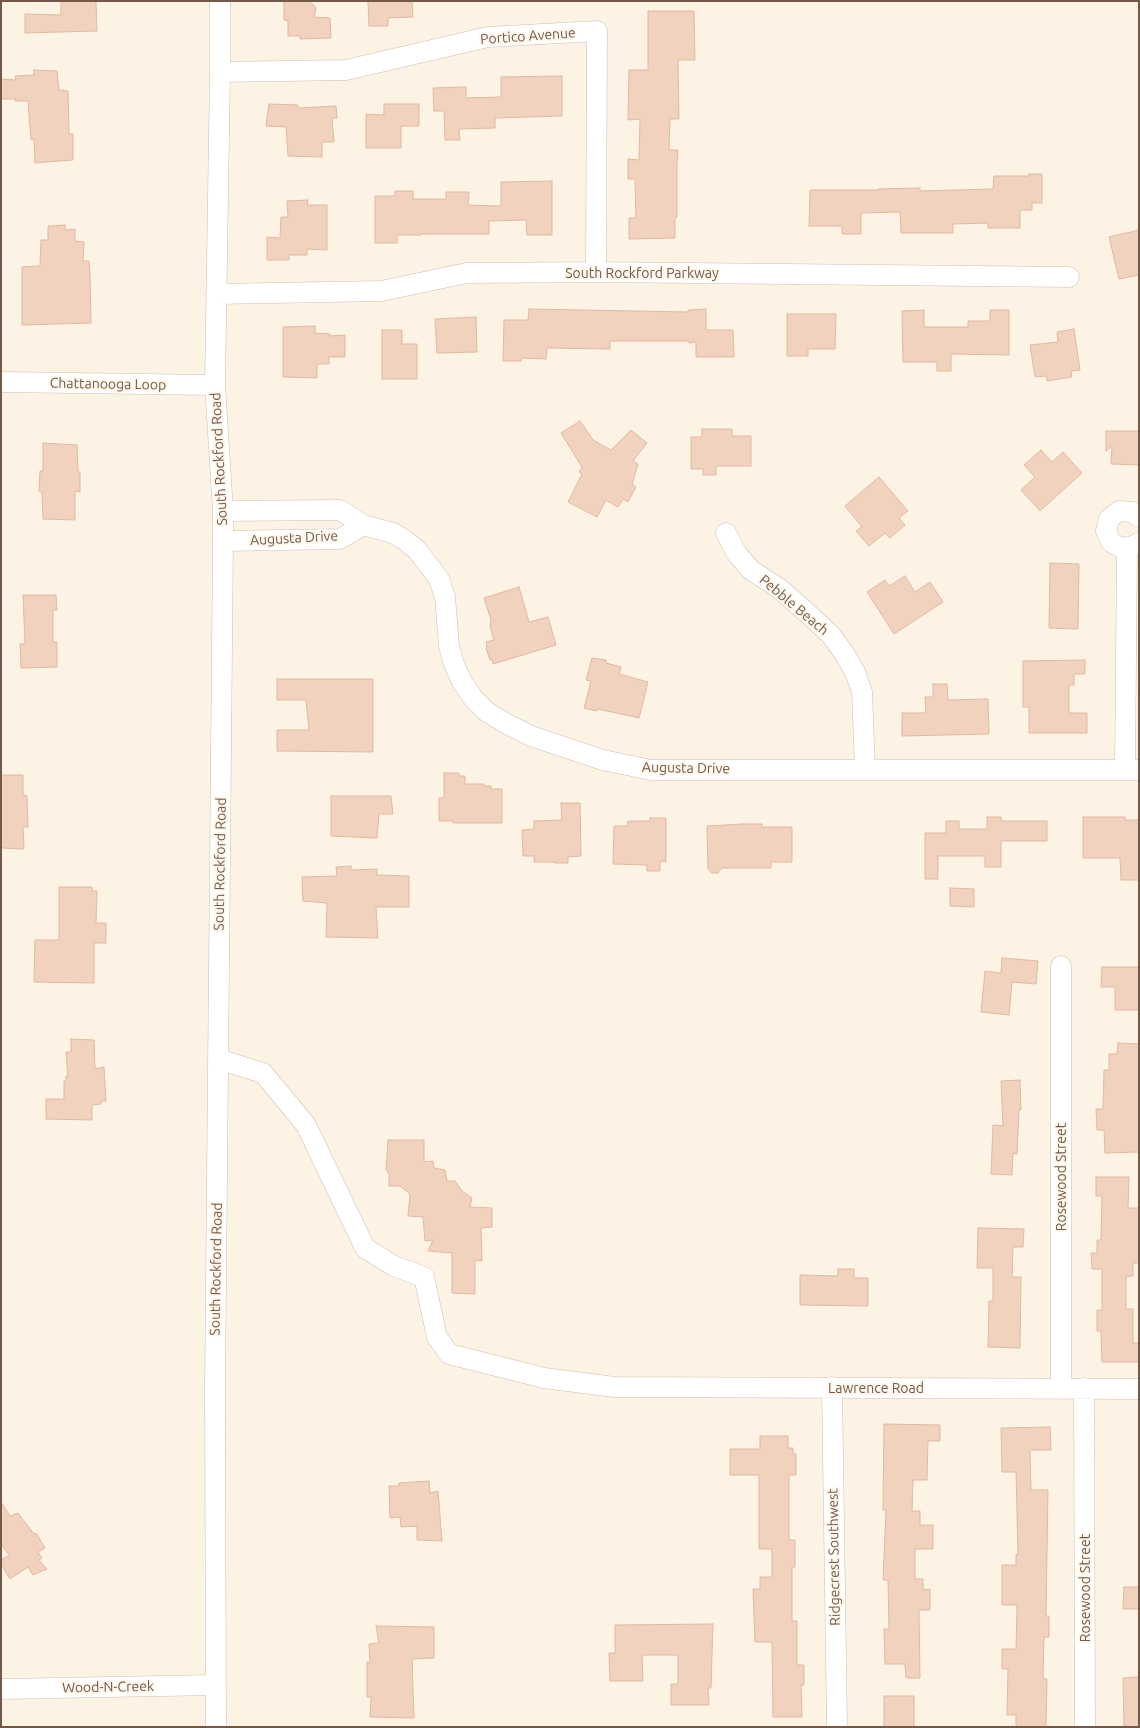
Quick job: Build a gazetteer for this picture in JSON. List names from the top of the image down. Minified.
{"streets":{"street":["Portico Avenue","South Rockford Parkway","Chattanooga Loop","South Rockford Road","Augusta Drive","Pebble Beach","Rosewood Street","Lawrence Road","Ridgecrest Southwest","Wood-N-Creek"]},"crossings":[["Portico Avenue","South Rockford Parkway"],["Portico Avenue","South Rockford Road"],["South Rockford Parkway","South Rockford Road"],["Chattanooga Loop","South Rockford Road"],["South Rockford Road","Augusta Drive"],["South Rockford Road","Lawrence Road"],["South Rockford Road","Wood-N-Creek"],["Augusta Drive","Pebble Beach"],["Rosewood Street","Lawrence Road"],["Lawrence Road","Ridgecrest Southwest"]]}
